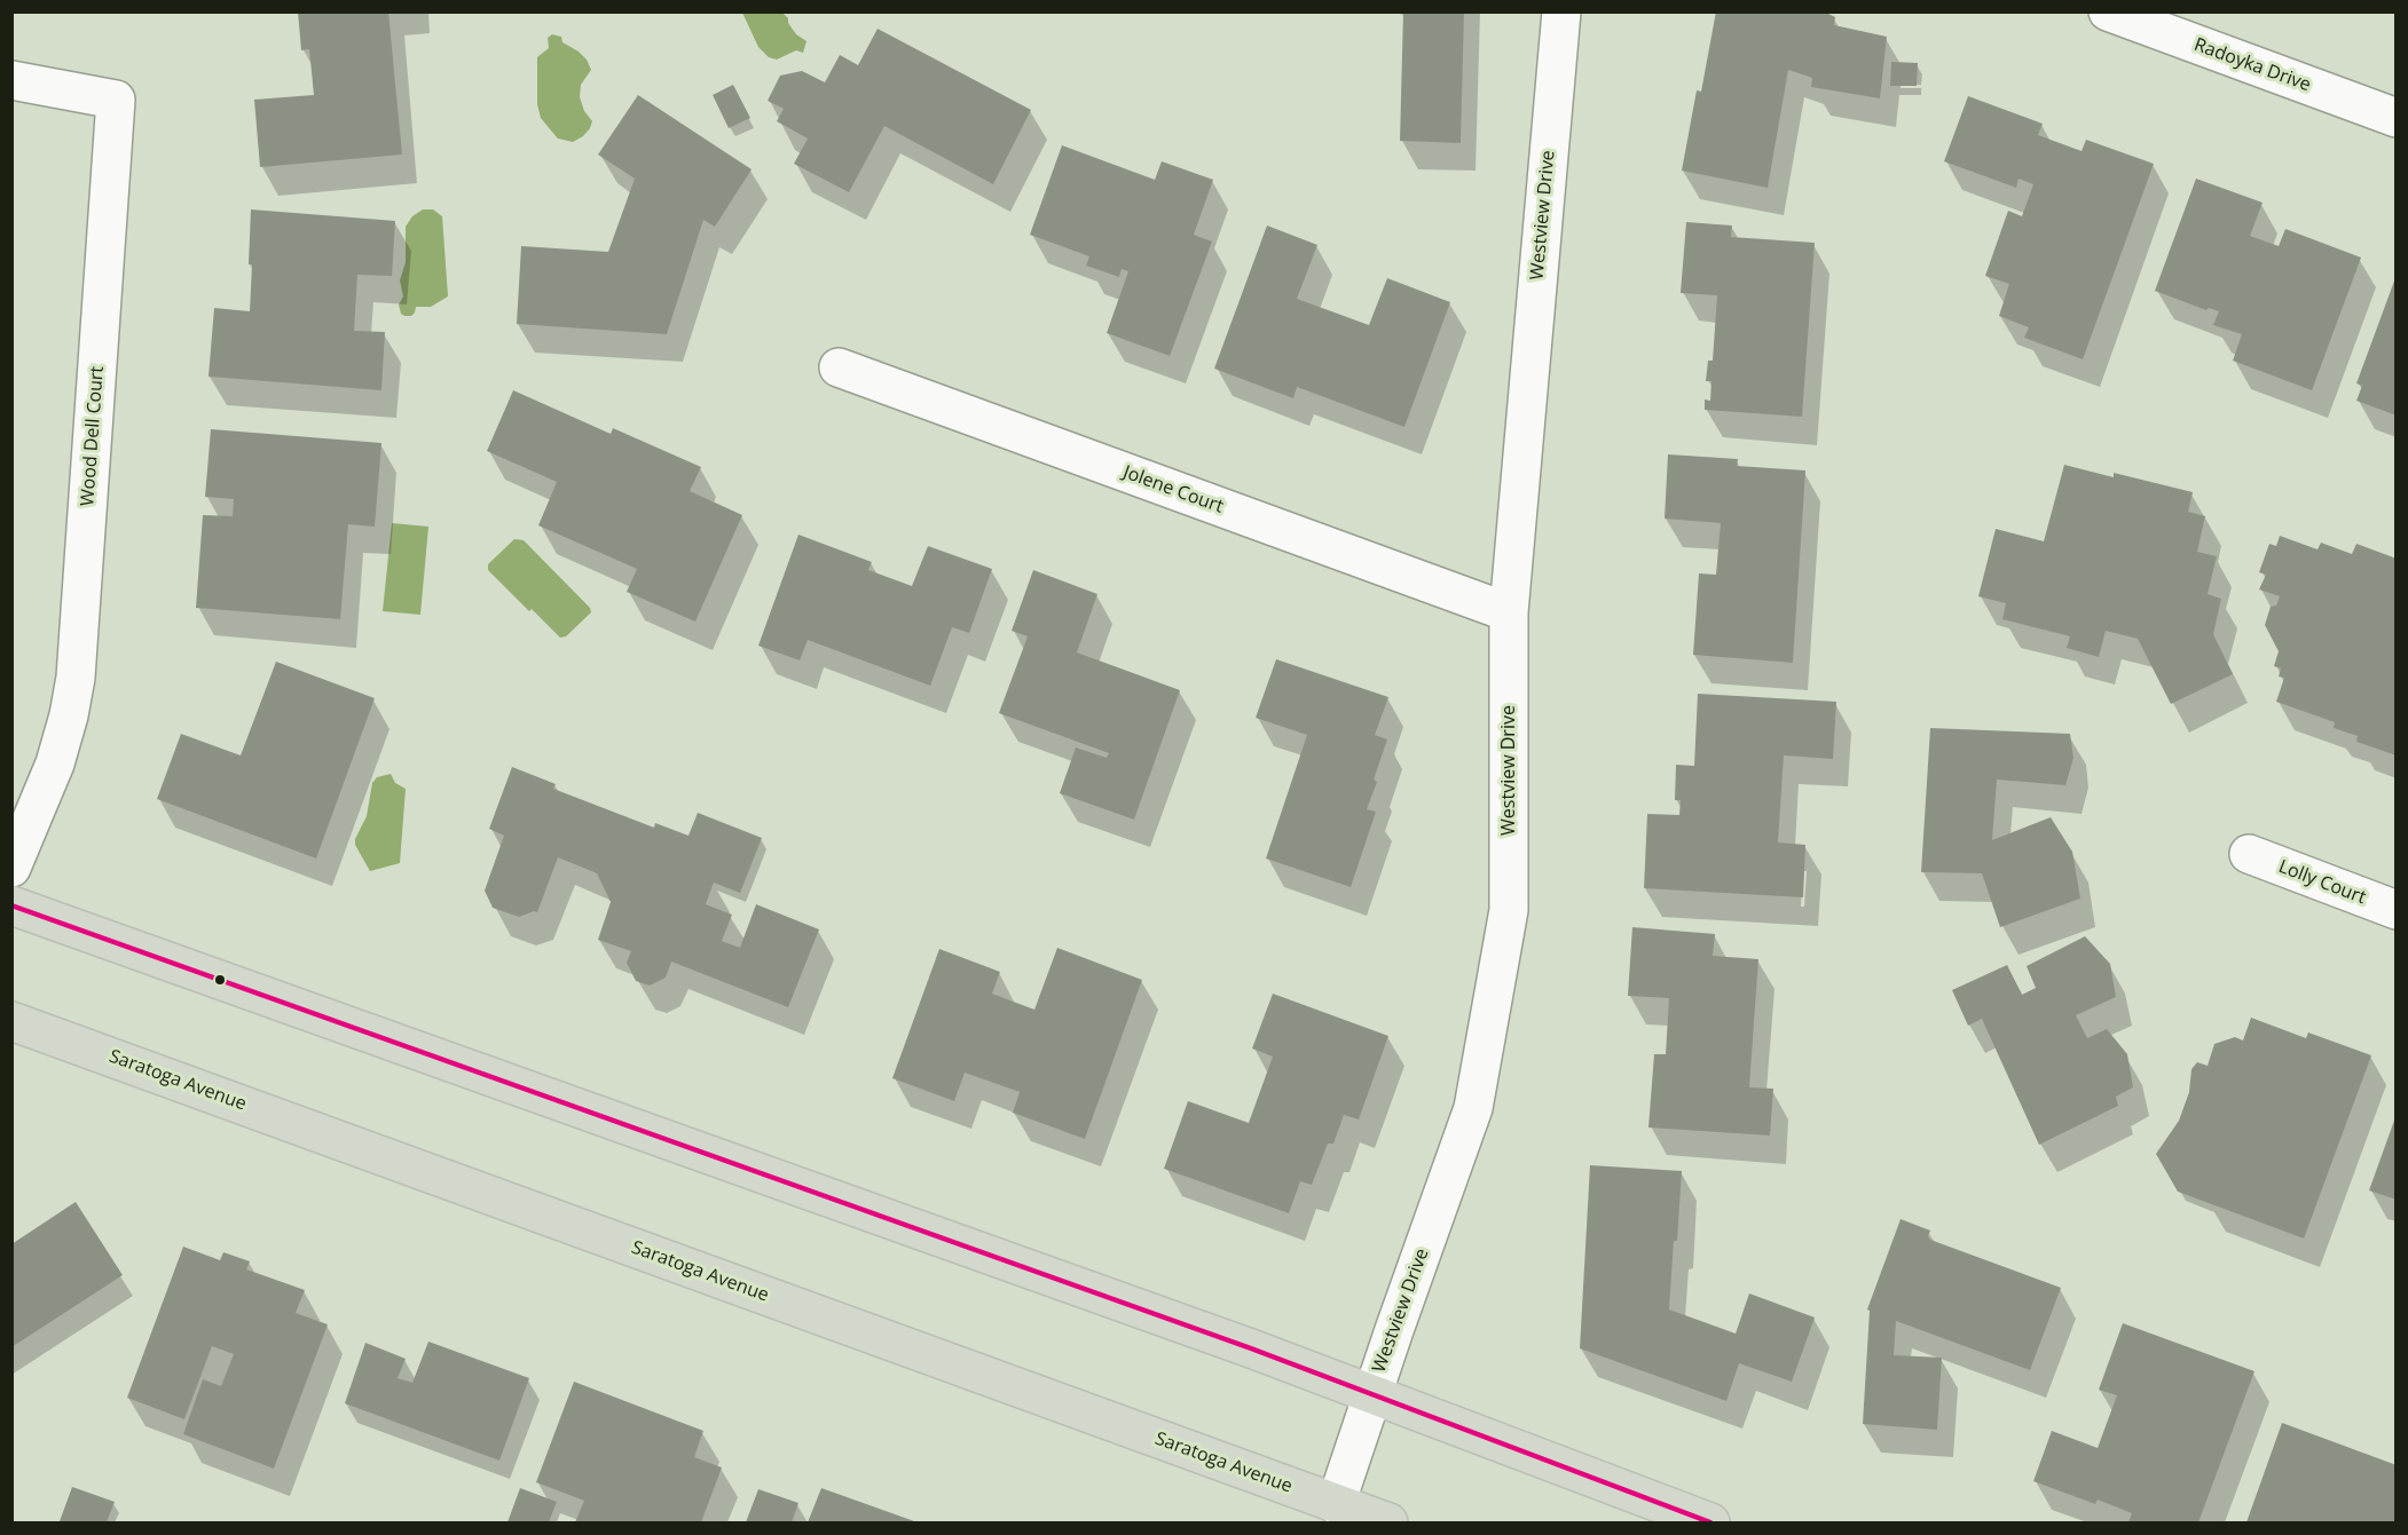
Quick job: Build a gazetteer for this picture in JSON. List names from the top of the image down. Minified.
{"streets":{"highway":["Saratoga Avenue"],"street":["Radoyka Drive","Westview Drive","Wood Dell Court","Jolene Court","Lolly Court"]},"crossings":[["Westview Drive","Jolene Court"],["Westview Drive","Saratoga Avenue"]]}
